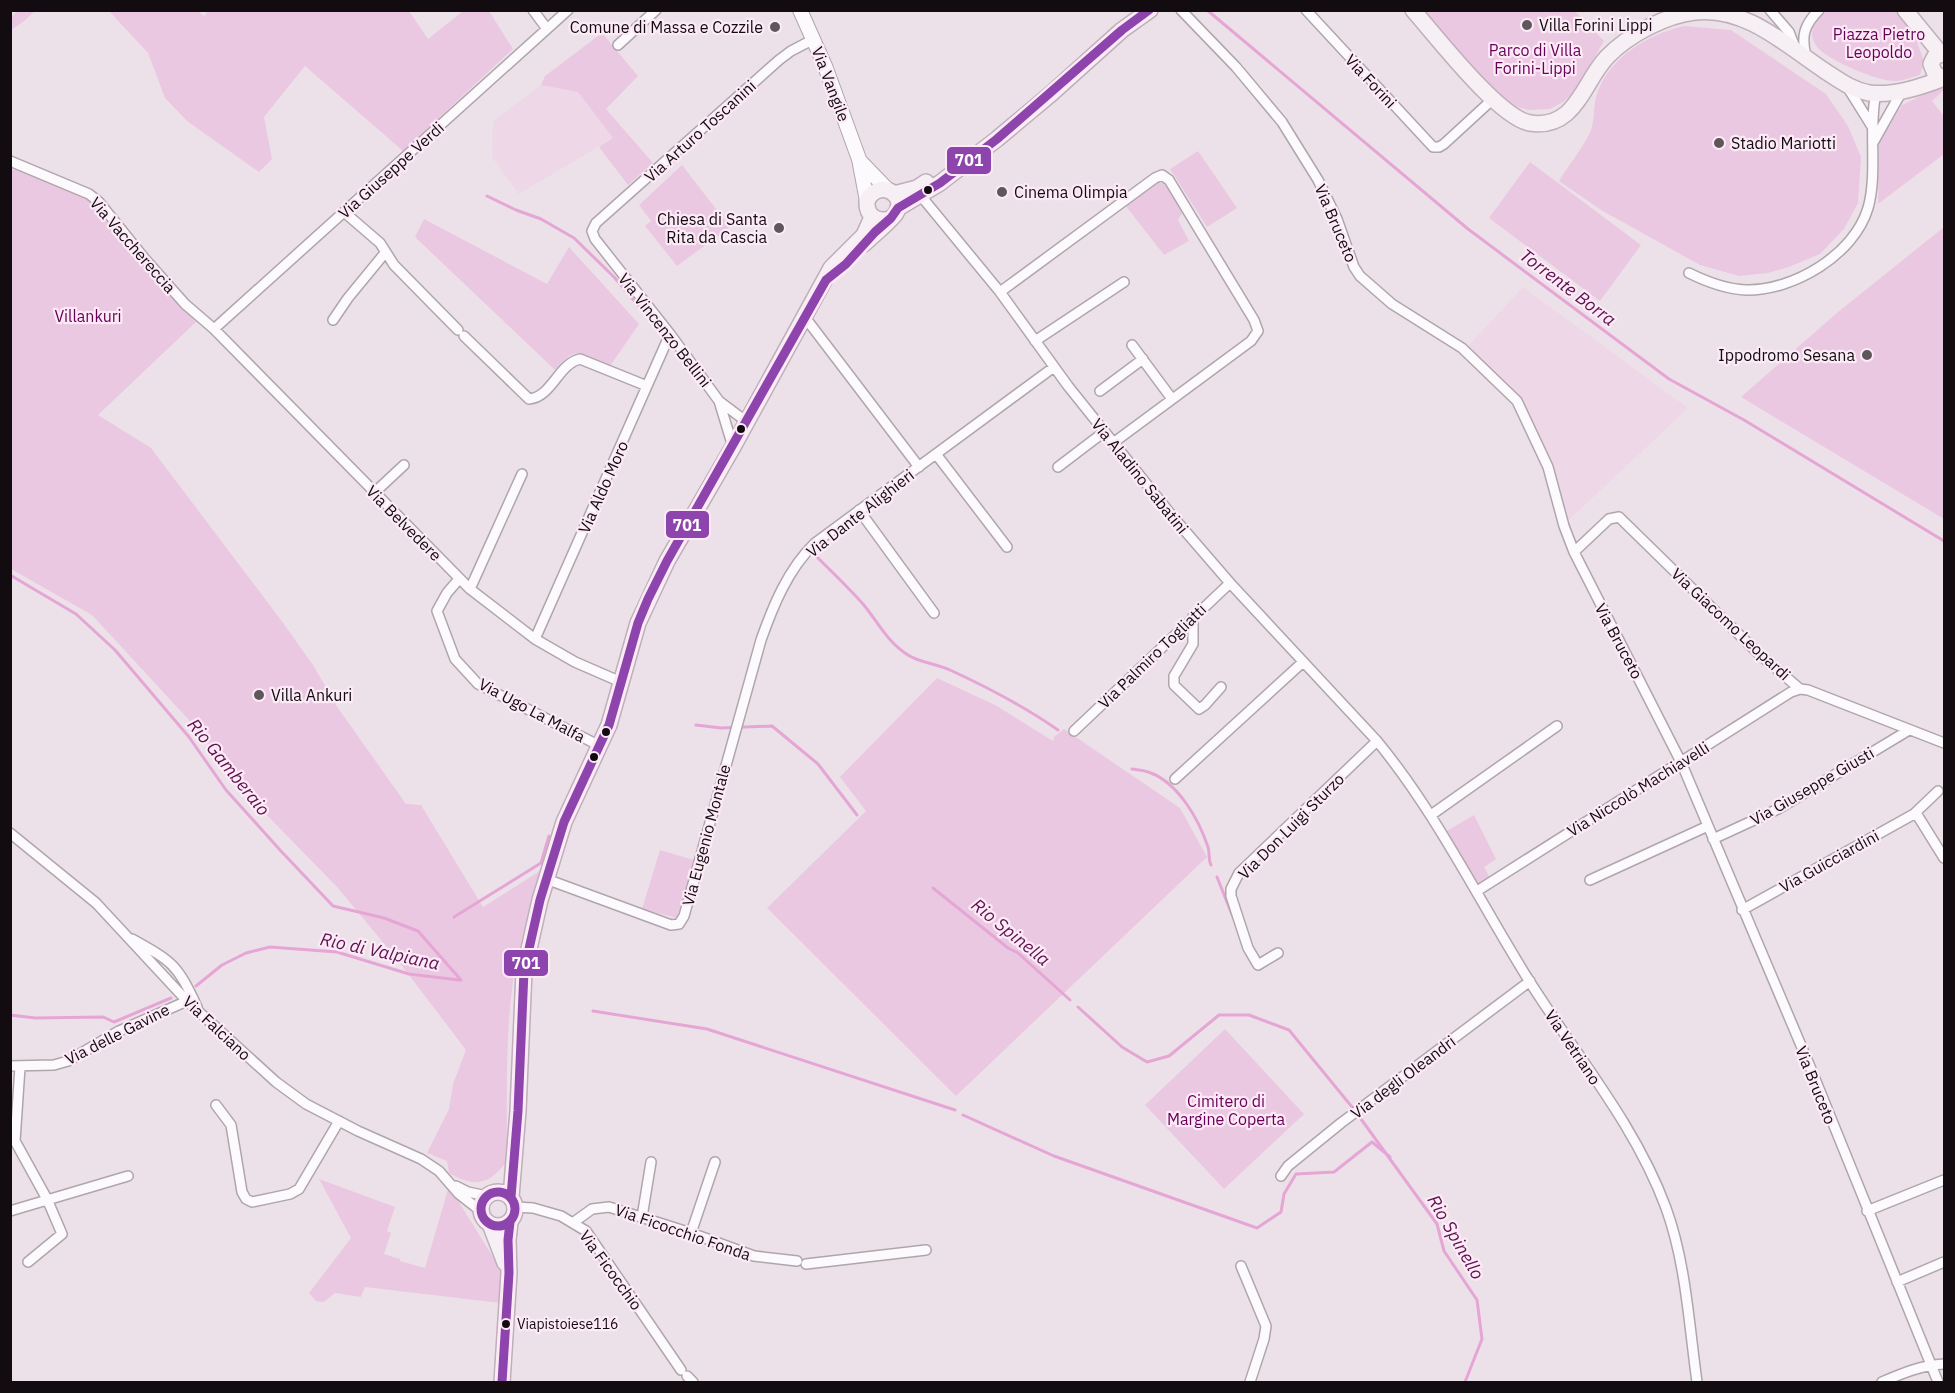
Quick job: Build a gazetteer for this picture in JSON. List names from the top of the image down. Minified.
{"streets":{"street":["Via Forini","Via Vangile","Via Arturo Toscanini","Via Giuseppe Verdi","Via Bruceto","Via Vacchereccia","Via Vincenzo Bellini","Via Aladino Sabatini","Via Aldo Moro","Via Dante Alighieri","Via Belvedere","Via Giacomo Leopardi","Via Palmiro Togliatti","Via Ugo La Malfa","Via Giuseppe Giusti","Via Niccolò Machiavelli","Via Don Luigi Sturzo","Via Eugenio Montale","Via Guicciardini","Via Falciano","Via delle Gavine","Via Vetriano","Via degli Oleandri","Via Ficocchio Fonda","Via Ficocchio"]},"crossings":[["Via Vangile","Via Arturo Toscanini"],["Via Arturo Toscanini","Via Vincenzo Bellini"],["Via Giuseppe Verdi","Via Vacchereccia"],["Via Giuseppe Verdi","Via Belvedere"],["Via Bruceto","Via Giacomo Leopardi"],["Via Bruceto","Via Giuseppe Giusti"],["Via Bruceto","Via Niccolò Machiavelli"],["Via Bruceto","Via Guicciardini"],["Via Vacchereccia","Via Belvedere"],["Via Vincenzo Bellini","Via Aldo Moro"],["Via Aladino Sabatini","Via Dante Alighieri"],["Via Aladino Sabatini","Via Palmiro Togliatti"],["Via Aladino Sabatini","Via Don Luigi Sturzo"],["Via Aladino Sabatini","Via Vetriano"],["Via Aldo Moro","Via Belvedere"],["Via Dante Alighieri","Via Eugenio Montale"],["Via Belvedere","Via Ugo La Malfa"],["Via Giacomo Leopardi","Via Giuseppe Giusti"],["Via Giacomo Leopardi","Via Niccolò Machiavelli"],["Via Niccolò Machiavelli","Via Vetriano"],["Via Don Luigi Sturzo","Via Vetriano"],["Via Falciano","Via delle Gavine"],["Via Falciano","Via Ficocchio"],["Via Vetriano","Via degli Oleandri"],["Via Ficocchio Fonda","Via Ficocchio"]],"water":["Torrente Borra","Rio Gamberaio","Rio Spinella","Rio di Valpiana","Rio Spinello"],"parks":["Piazza Pietro Leopoldo","Parco di Villa Forini-Lippi","Villankuri","Cimitero di Margine Coperta"],"places":["Villa Forini Lippi","Comune di Massa e Cozzile","Stadio Mariotti","Cinema Olimpia","Chiesa di Santa Rita da Cascia","Ippodromo Sesana","Villa Ankuri","Viapistoiese116"],"lines":["transit line 701"]}
